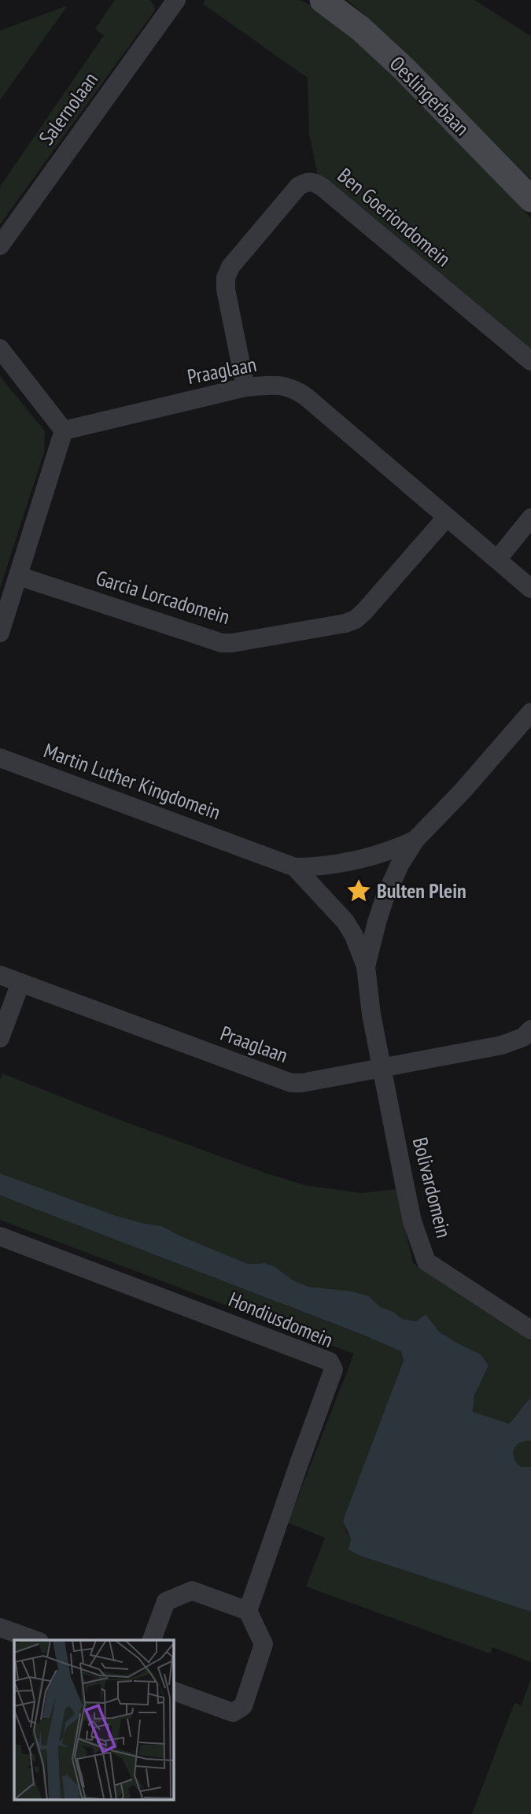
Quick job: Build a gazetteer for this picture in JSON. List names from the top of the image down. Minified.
{"streets":{"main road":["Oeslingerbaan"],"street":["Salernolaan","Ben Goeriondomein","Praaglaan","Garcia Lorcadomein","Martin Luther Kingdomein","Bolivardomein","Hondiusdomein"]},"crossings":[["Ben Goeriondomein","Praaglaan"],["Praaglaan","Garcia Lorcadomein"],["Praaglaan","Bolivardomein"]],"places":{"place":["Bulten Plein"]}}
